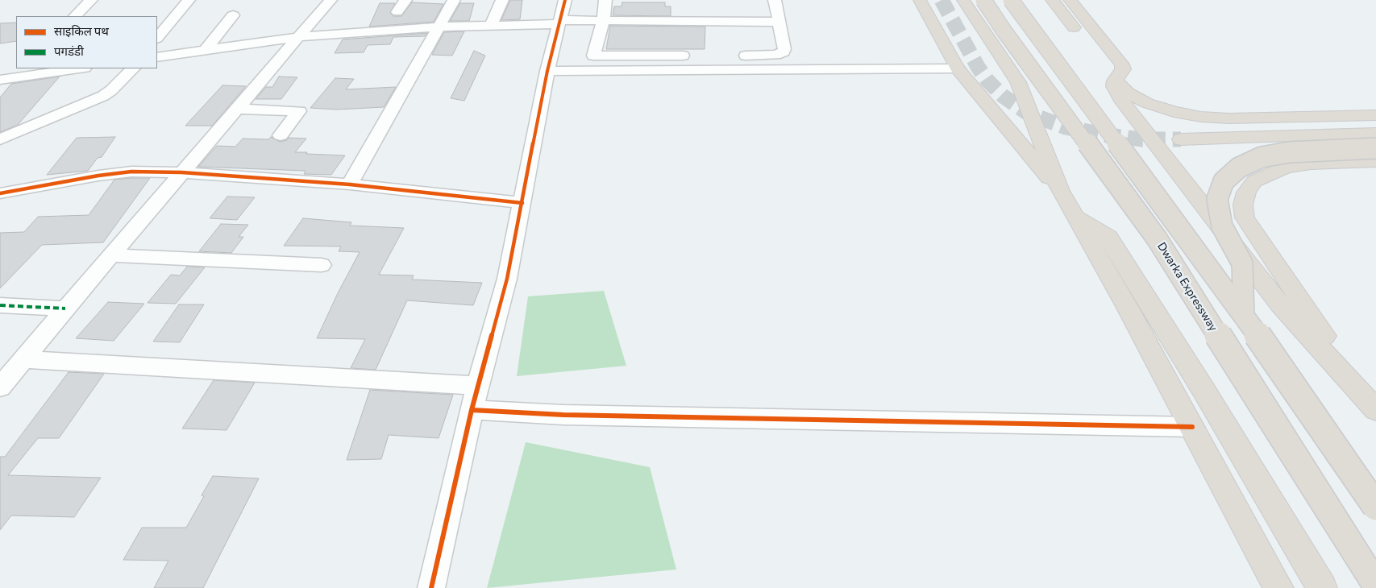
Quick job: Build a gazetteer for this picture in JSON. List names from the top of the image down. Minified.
{"streets":{"highway":["Dwarka Expressway"]},"legend":["साइकिल पथ","पगडंडी"]}
